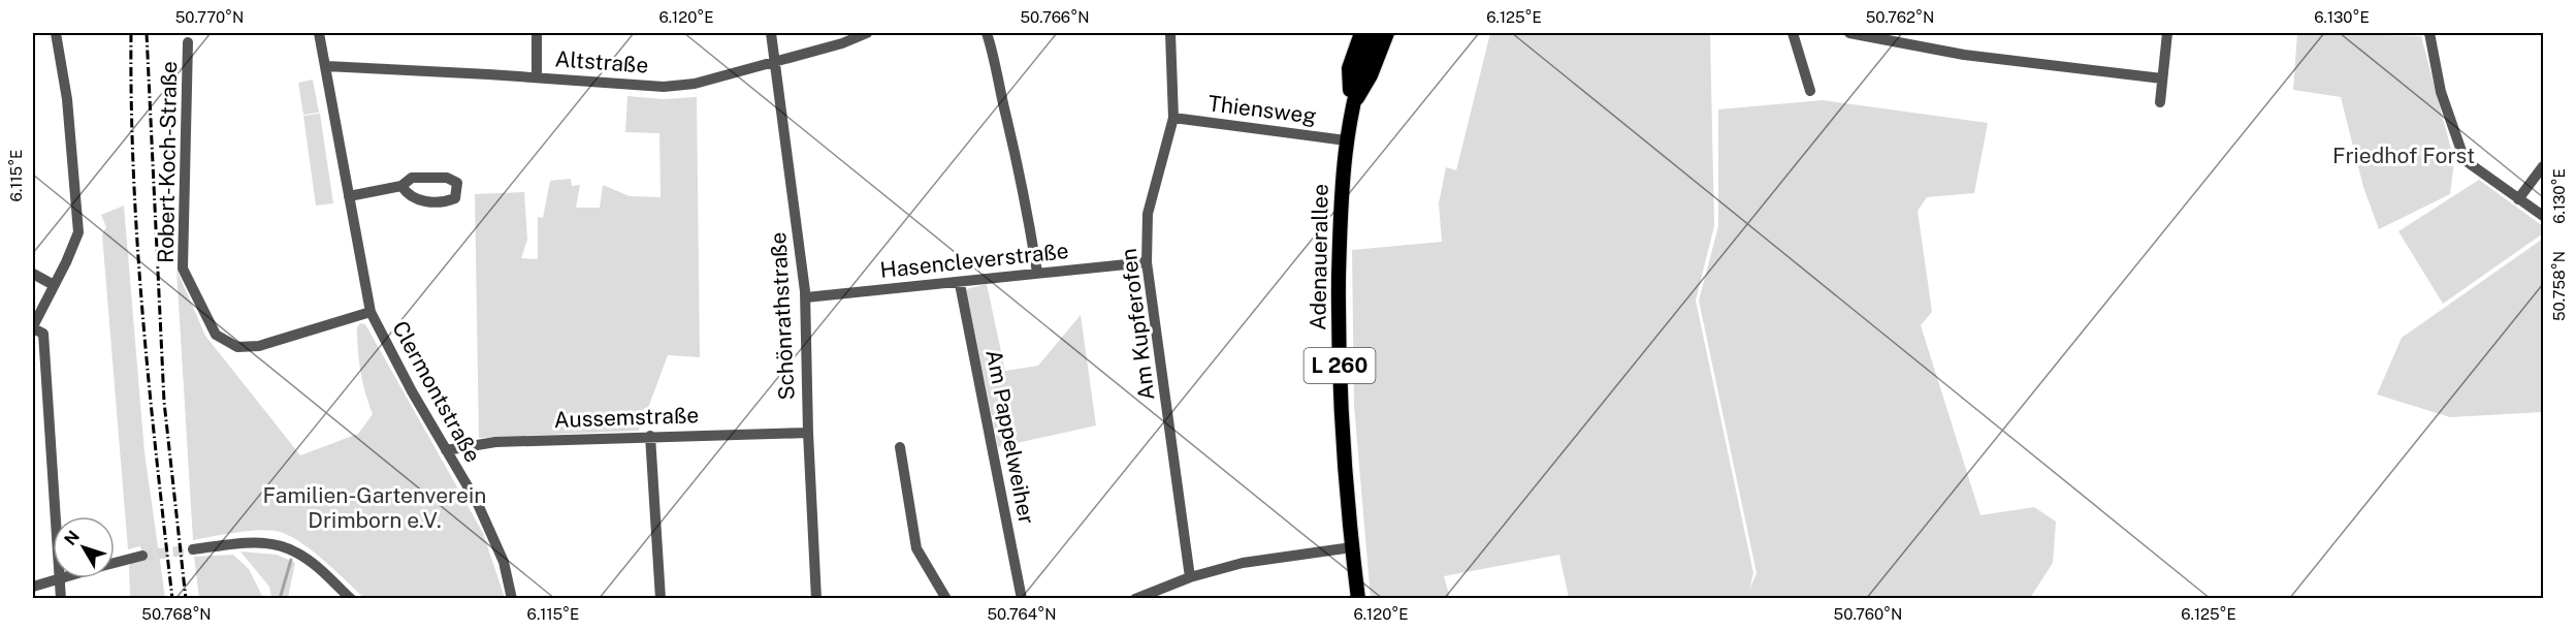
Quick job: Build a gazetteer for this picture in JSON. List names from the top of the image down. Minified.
{"streets":{"main road":["Adenauerallee","L 260"],"street":["Altstraße","Thiensweg","Robert-Koch-Straße","Hasencleverstraße","Schönrathstraße","Am Kupferofen","Clermontstraße","Aussemstraße","Am Pappelweiher"]},"crossings":[["Altstraße","Schönrathstraße"],["Altstraße","Clermontstraße"],["Thiensweg","Adenauerallee"],["Thiensweg","Am Kupferofen"],["Robert-Koch-Straße","Clermontstraße"],["Hasencleverstraße","Schönrathstraße"],["Hasencleverstraße","Am Kupferofen"],["Hasencleverstraße","Am Pappelweiher"],["Schönrathstraße","Aussemstraße"],["Clermontstraße","Aussemstraße"]],"parks":["Friedhof Forst","Familien-Gartenverein Drimborn e.V."],"north":"top left","coordinates":["50.770°N","6.120°E","50.766°N","6.125°E","50.762°N","6.130°E","6.115°E","50.758°N","50.768°N","50.764°N","50.760°N"]}
